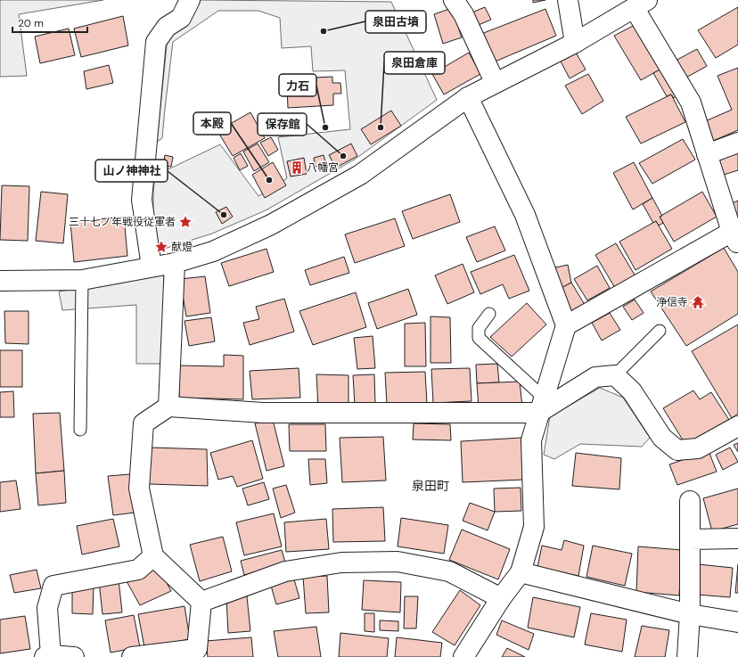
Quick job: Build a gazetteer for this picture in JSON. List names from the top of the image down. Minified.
{"districts":["泉田町"],"places":{"other":["泉田古墳","力石","泉田倉庫","保存館","本殿","山ノ神神社"],"building":["八幡宮"],"place":["三十七ノ年戦役従軍者","献燈"],"temple":["浄信寺"]},"scale_bar":"20 m"}
